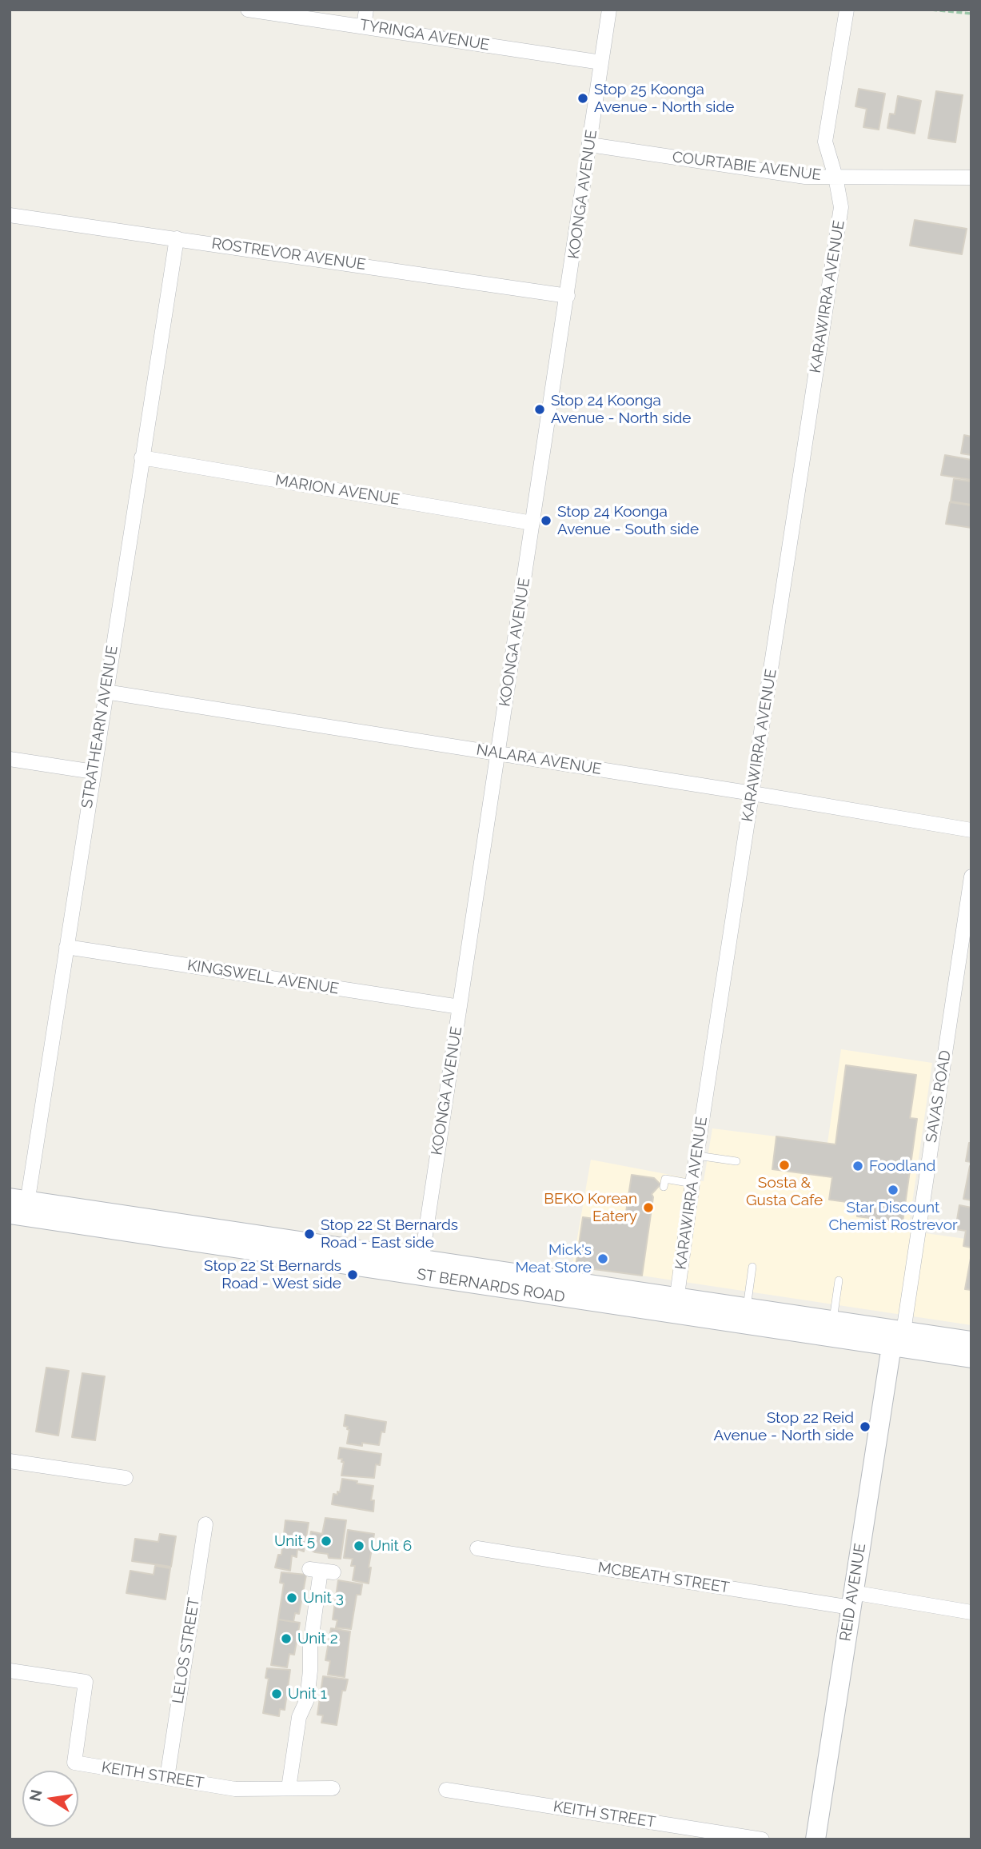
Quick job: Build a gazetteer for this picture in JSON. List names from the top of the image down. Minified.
{"streets":{"main road":["ST BERNARDS ROAD","REID AVENUE"],"street":["TYRINGA AVENUE","COURTABIE AVENUE","KOONGA AVENUE","ROSTREVOR AVENUE","KARAWIRRA AVENUE","MARION AVENUE","STRATHEARN AVENUE","NALARA AVENUE","KINGSWELL AVENUE","SAVAS ROAD","MCBEATH STREET","LELOS STREET","KEITH STREET"]},"crossings":[["TYRINGA AVENUE","KOONGA AVENUE"],["COURTABIE AVENUE","KOONGA AVENUE"],["COURTABIE AVENUE","KARAWIRRA AVENUE"],["KOONGA AVENUE","ROSTREVOR AVENUE"],["KOONGA AVENUE","MARION AVENUE"],["KOONGA AVENUE","NALARA AVENUE"],["KOONGA AVENUE","KINGSWELL AVENUE"],["KOONGA AVENUE","ST BERNARDS ROAD"],["ROSTREVOR AVENUE","STRATHEARN AVENUE"],["KARAWIRRA AVENUE","NALARA AVENUE"],["KARAWIRRA AVENUE","ST BERNARDS ROAD"],["MARION AVENUE","STRATHEARN AVENUE"],["STRATHEARN AVENUE","NALARA AVENUE"],["STRATHEARN AVENUE","KINGSWELL AVENUE"],["STRATHEARN AVENUE","ST BERNARDS ROAD"],["SAVAS ROAD","ST BERNARDS ROAD"],["SAVAS ROAD","REID AVENUE"],["ST BERNARDS ROAD","REID AVENUE"],["MCBEATH STREET","REID AVENUE"],["LELOS STREET","KEITH STREET"]],"places":["Stop 25 Koonga Avenue - North side","Stop 24 Koonga Avenue - North side","Stop 24 Koonga Avenue - South side","Sosta & Gusta Cafe","Foodland","Star Discount Chemist Rostrevor","BEKO Korean Eatery","Stop 22 St Bernards Road - East side","Mick's Meat Store","Stop 22 St Bernards Road - West side","Stop 22 Reid Avenue - North side","Unit 5","Unit 6","Unit 3","Unit 2","Unit 1"],"north":"left"}
